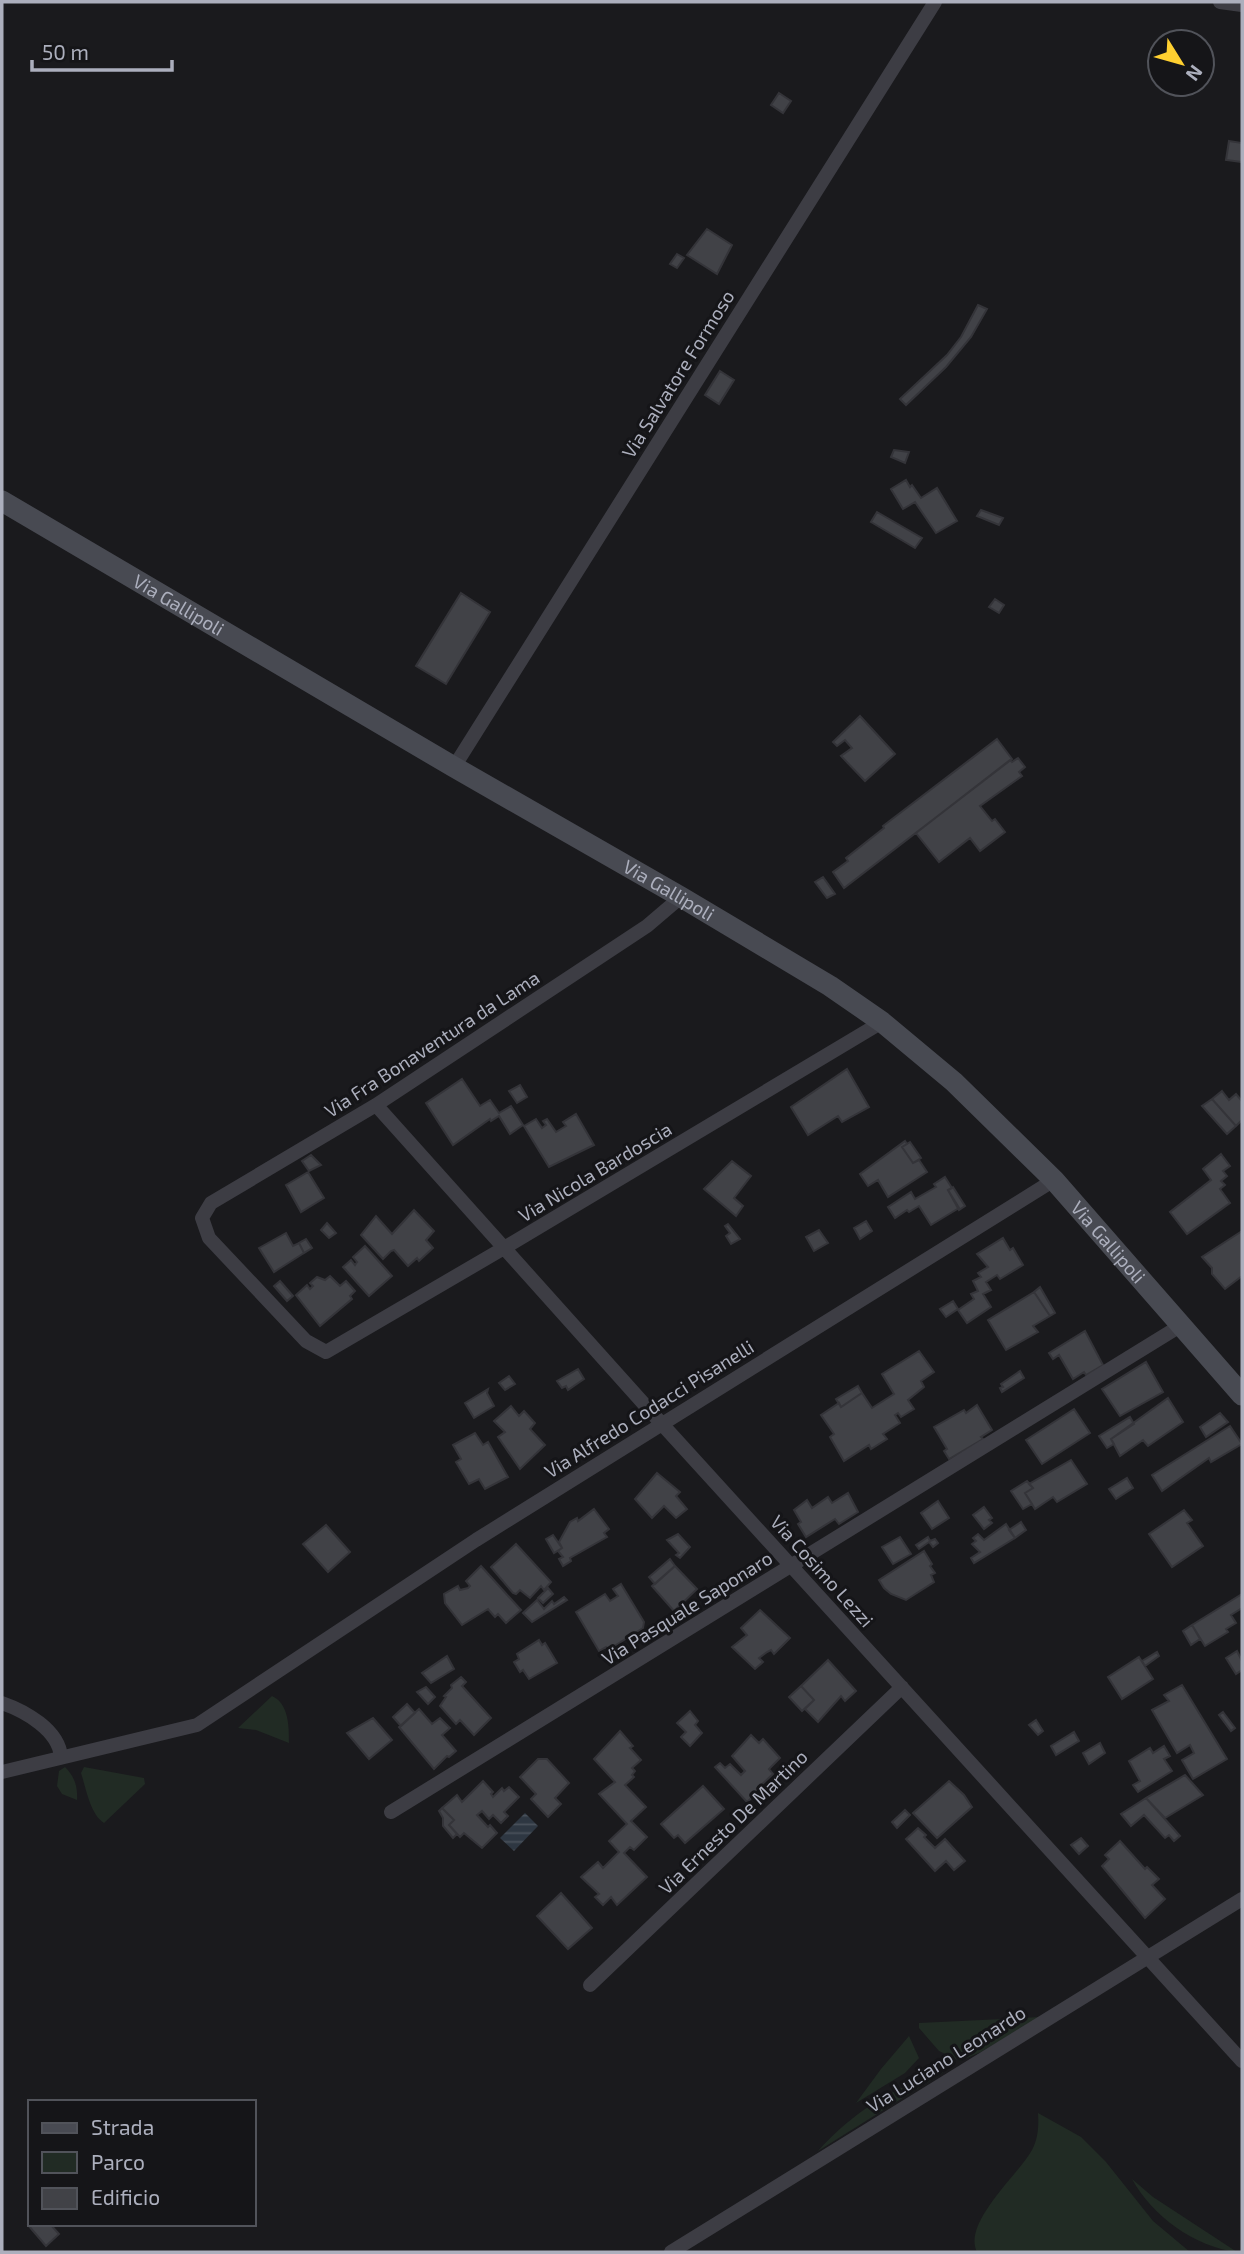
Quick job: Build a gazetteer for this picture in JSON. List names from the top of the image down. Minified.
{"streets":{"main road":["Via Gallipoli"],"street":["Via Salvatore Formoso","Via Fra Bonaventura da Lama","Via Nicola Bardoscia","Via Alfredo Codacci Pisanelli","Via Cosimo Lezzi","Via Pasquale Saponaro","Via Ernesto De Martino","Via Luciano Leonardo"]},"crossings":[["Via Salvatore Formoso","Via Gallipoli"],["Via Gallipoli","Via Fra Bonaventura da Lama"],["Via Gallipoli","Via Nicola Bardoscia"],["Via Gallipoli","Via Alfredo Codacci Pisanelli"],["Via Gallipoli","Via Pasquale Saponaro"],["Via Fra Bonaventura da Lama","Via Nicola Bardoscia"],["Via Fra Bonaventura da Lama","Via Cosimo Lezzi"],["Via Nicola Bardoscia","Via Cosimo Lezzi"],["Via Alfredo Codacci Pisanelli","Via Cosimo Lezzi"],["Via Cosimo Lezzi","Via Pasquale Saponaro"],["Via Cosimo Lezzi","Via Ernesto De Martino"],["Via Cosimo Lezzi","Via Luciano Leonardo"]],"legend":["Strada","Parco","Edificio"],"scale_bar":"50 m","north":"bottom right"}
